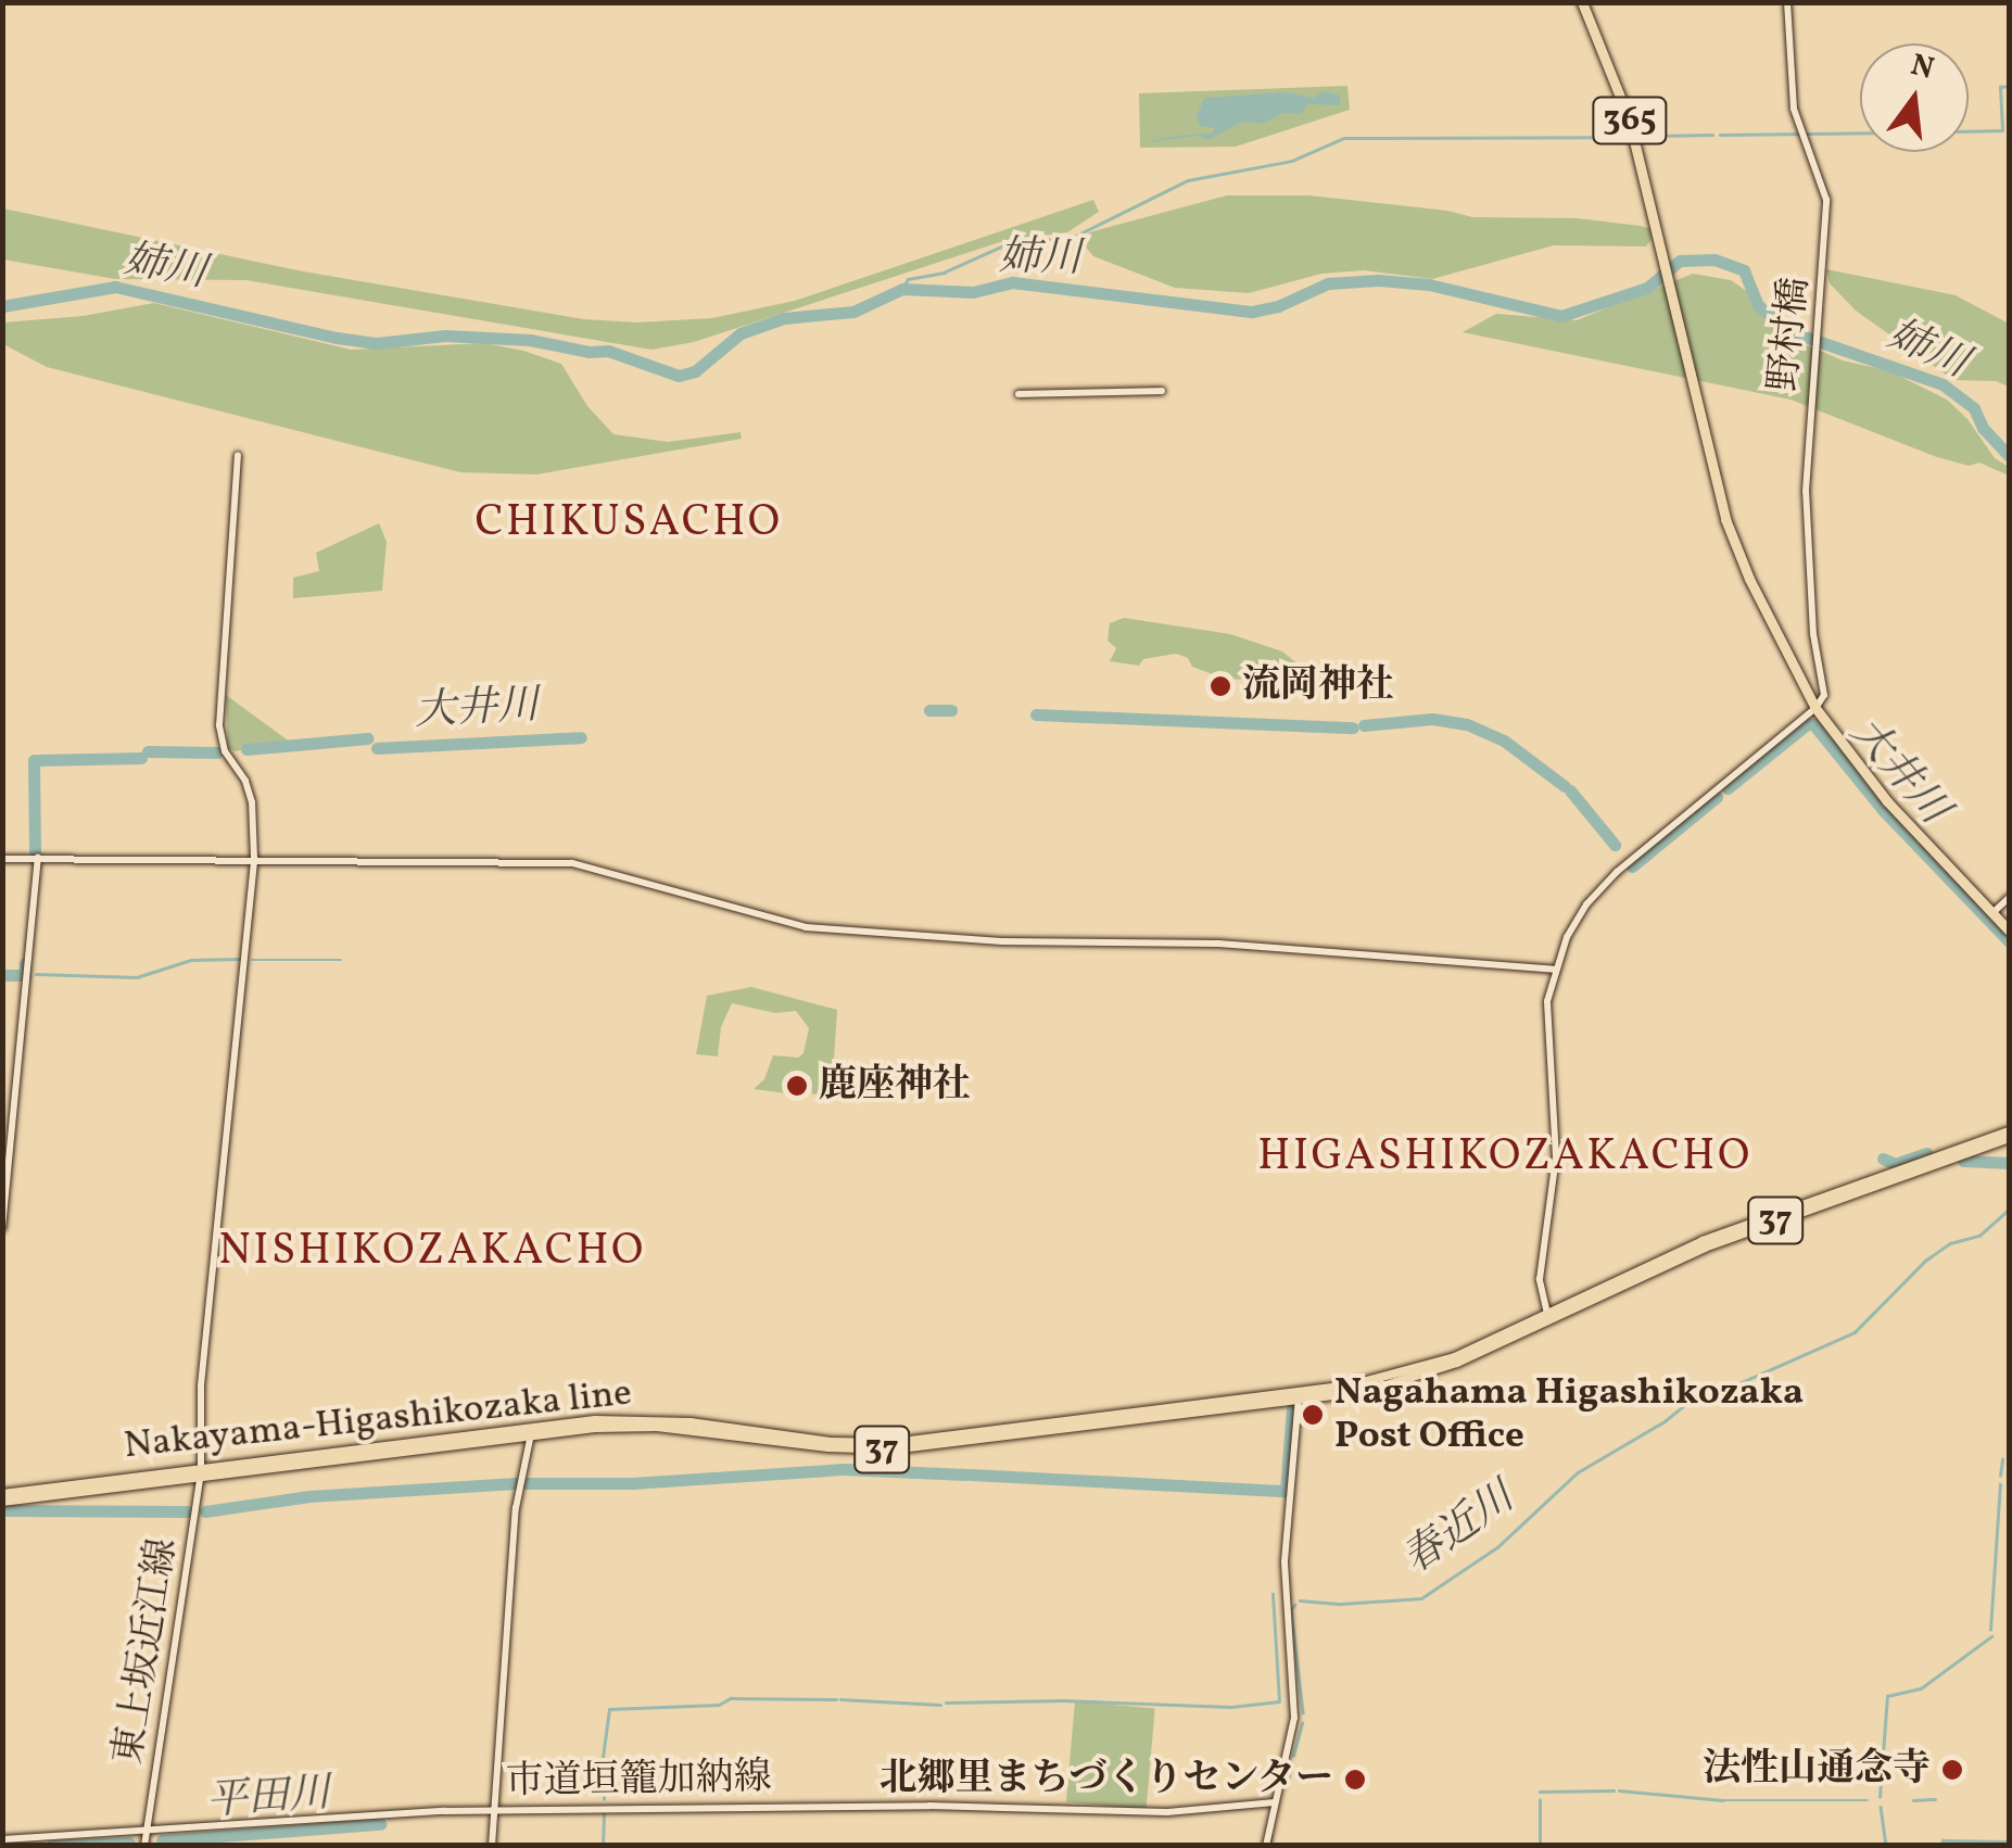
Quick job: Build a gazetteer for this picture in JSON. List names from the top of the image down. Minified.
{"streets":{"highway":["365"],"main road":["37","Nakayama-Higashikozaka line"],"street":["野村橋","東上坂近江線","市道垣籠加納線"]},"crossings":[["365","野村橋"],["Nakayama-Higashikozaka line","東上坂近江線"],["東上坂近江線","市道垣籠加納線"]],"districts":["CHIKUSACHO","HIGASHIKOZAKACHO","NISHIKOZAKACHO"],"water":["姉川","大井川","春近川","平田川"],"places":["流岡神社","鹿座神社","Nagahama Higashikozaka Post Office","法性山通念寺","北郷里まちづくりセンター"],"north":"top"}
